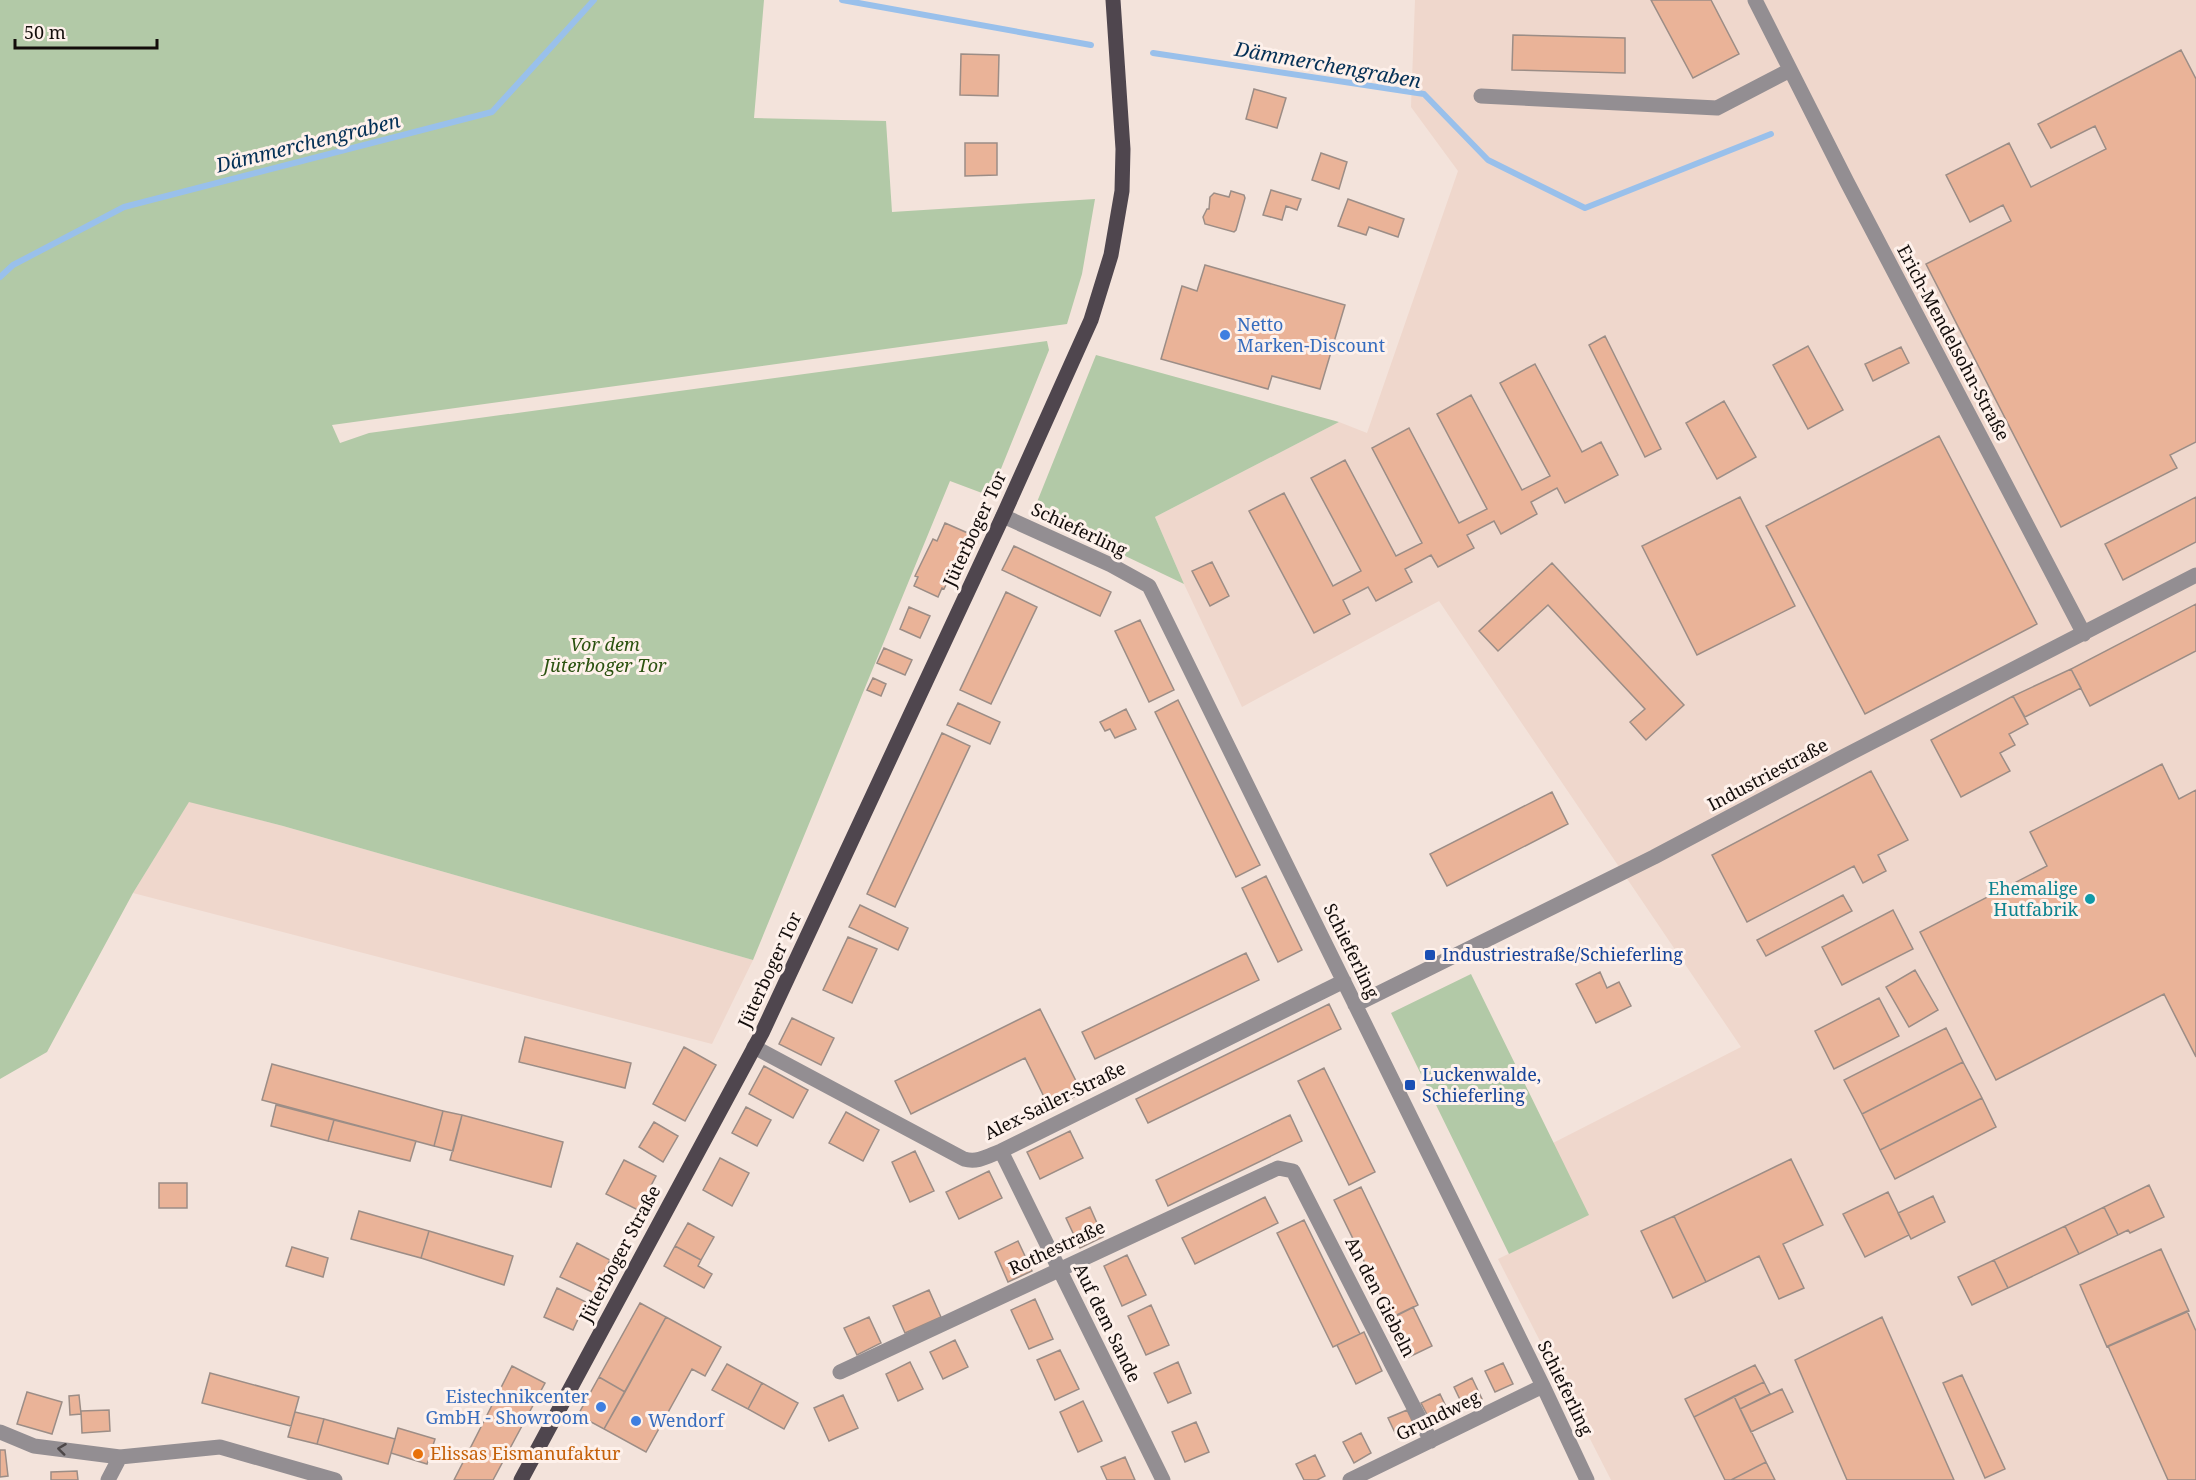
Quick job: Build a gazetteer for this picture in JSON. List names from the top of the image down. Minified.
{"streets":{"main road":["Jüterboger Tor","Jüterboger Straße"],"street":["Erich-Mendelsohn-Straße","Schieferling","Industriestraße","Alex-Sailer-Straße","Rothestraße","An den Giebeln","Auf dem Sande","Grundweg"]},"crossings":[["Erich-Mendelsohn-Straße","Industriestraße"],["Jüterboger Tor","Schieferling"],["Jüterboger Tor","Alex-Sailer-Straße"],["Jüterboger Tor","Jüterboger Straße"],["Schieferling","Industriestraße"],["Schieferling","Alex-Sailer-Straße"],["Schieferling","Grundweg"],["Alex-Sailer-Straße","Jüterboger Straße"],["Alex-Sailer-Straße","Auf dem Sande"],["Rothestraße","An den Giebeln"],["Rothestraße","Auf dem Sande"],["An den Giebeln","Grundweg"]],"water":["Dämmerchengraben"],"parks":["Vor dem Jüterboger Tor"],"places":{"other":["Netto Marken-Discount","Ehemalige Hutfabrik","Eistechnikcenter GmbH - Showroom","Wendorf","Elissas Eismanufaktur"],"transit":["Industriestraße/Schieferling","Luckenwalde, Schieferling"]},"scale_bar":"50 m"}
